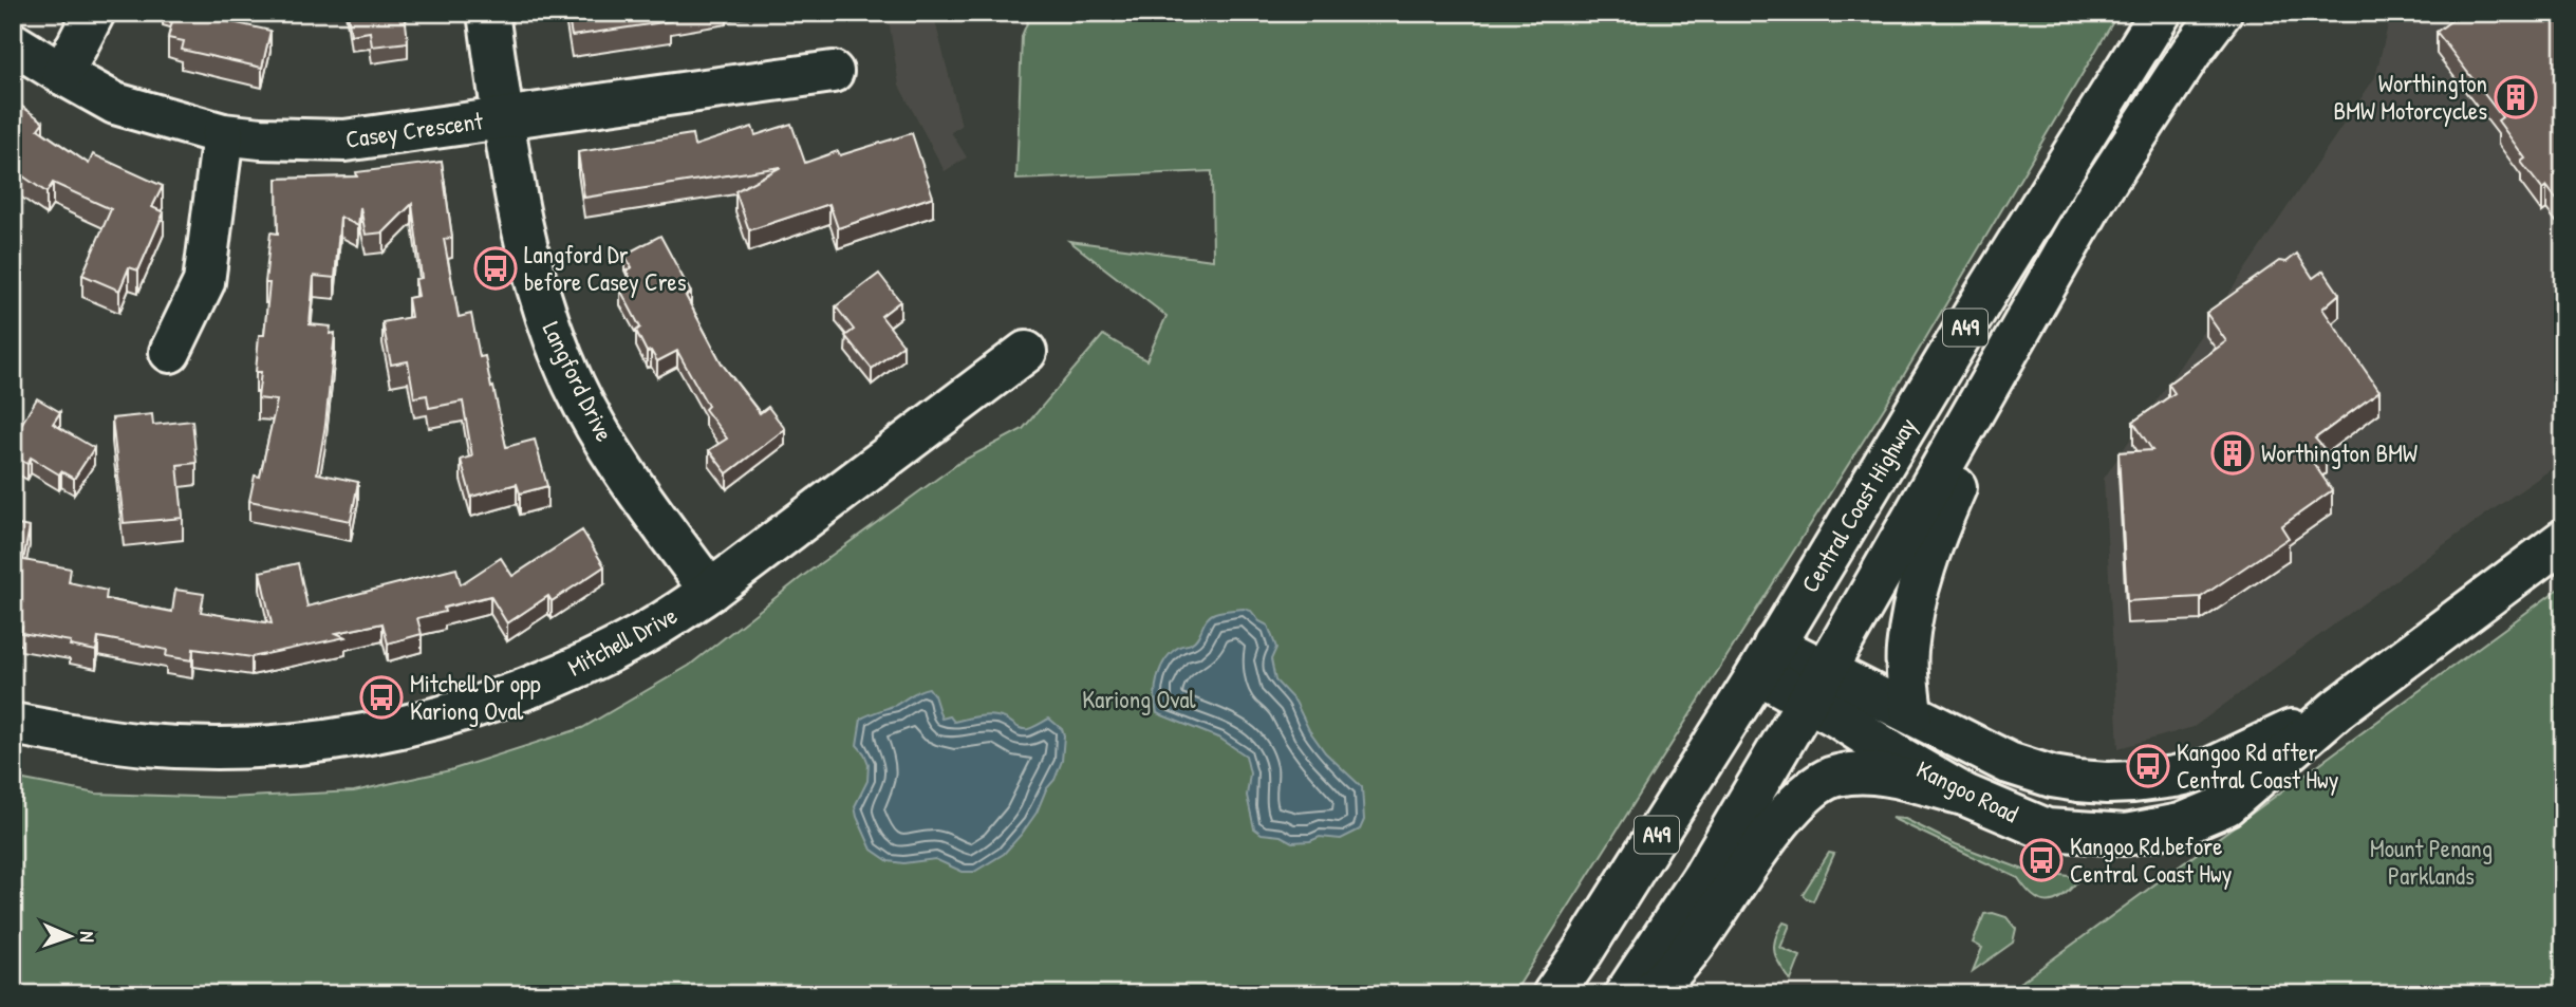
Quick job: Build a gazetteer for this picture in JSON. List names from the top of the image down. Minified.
{"streets":{"main road":["Casey Crescent","A49","Langford Drive","Central Coast Highway","Mitchell Drive","Kangoo Road"]},"crossings":[["Casey Crescent","Langford Drive"],["A49","Kangoo Road"],["Langford Drive","Mitchell Drive"],["Central Coast Highway","Kangoo Road"]],"parks":["Kariong Oval","Mount Penang Parklands"],"places":{"building":["Worthington BMW Motorcycles","Worthington BMW"],"bus stop":["Langford Dr before Casey Cres","Mitchell Dr opp Kariong Oval","Kangoo Rd after Central Coast Hwy","Kangoo Rd before Central Coast Hwy"]},"north":"right"}
